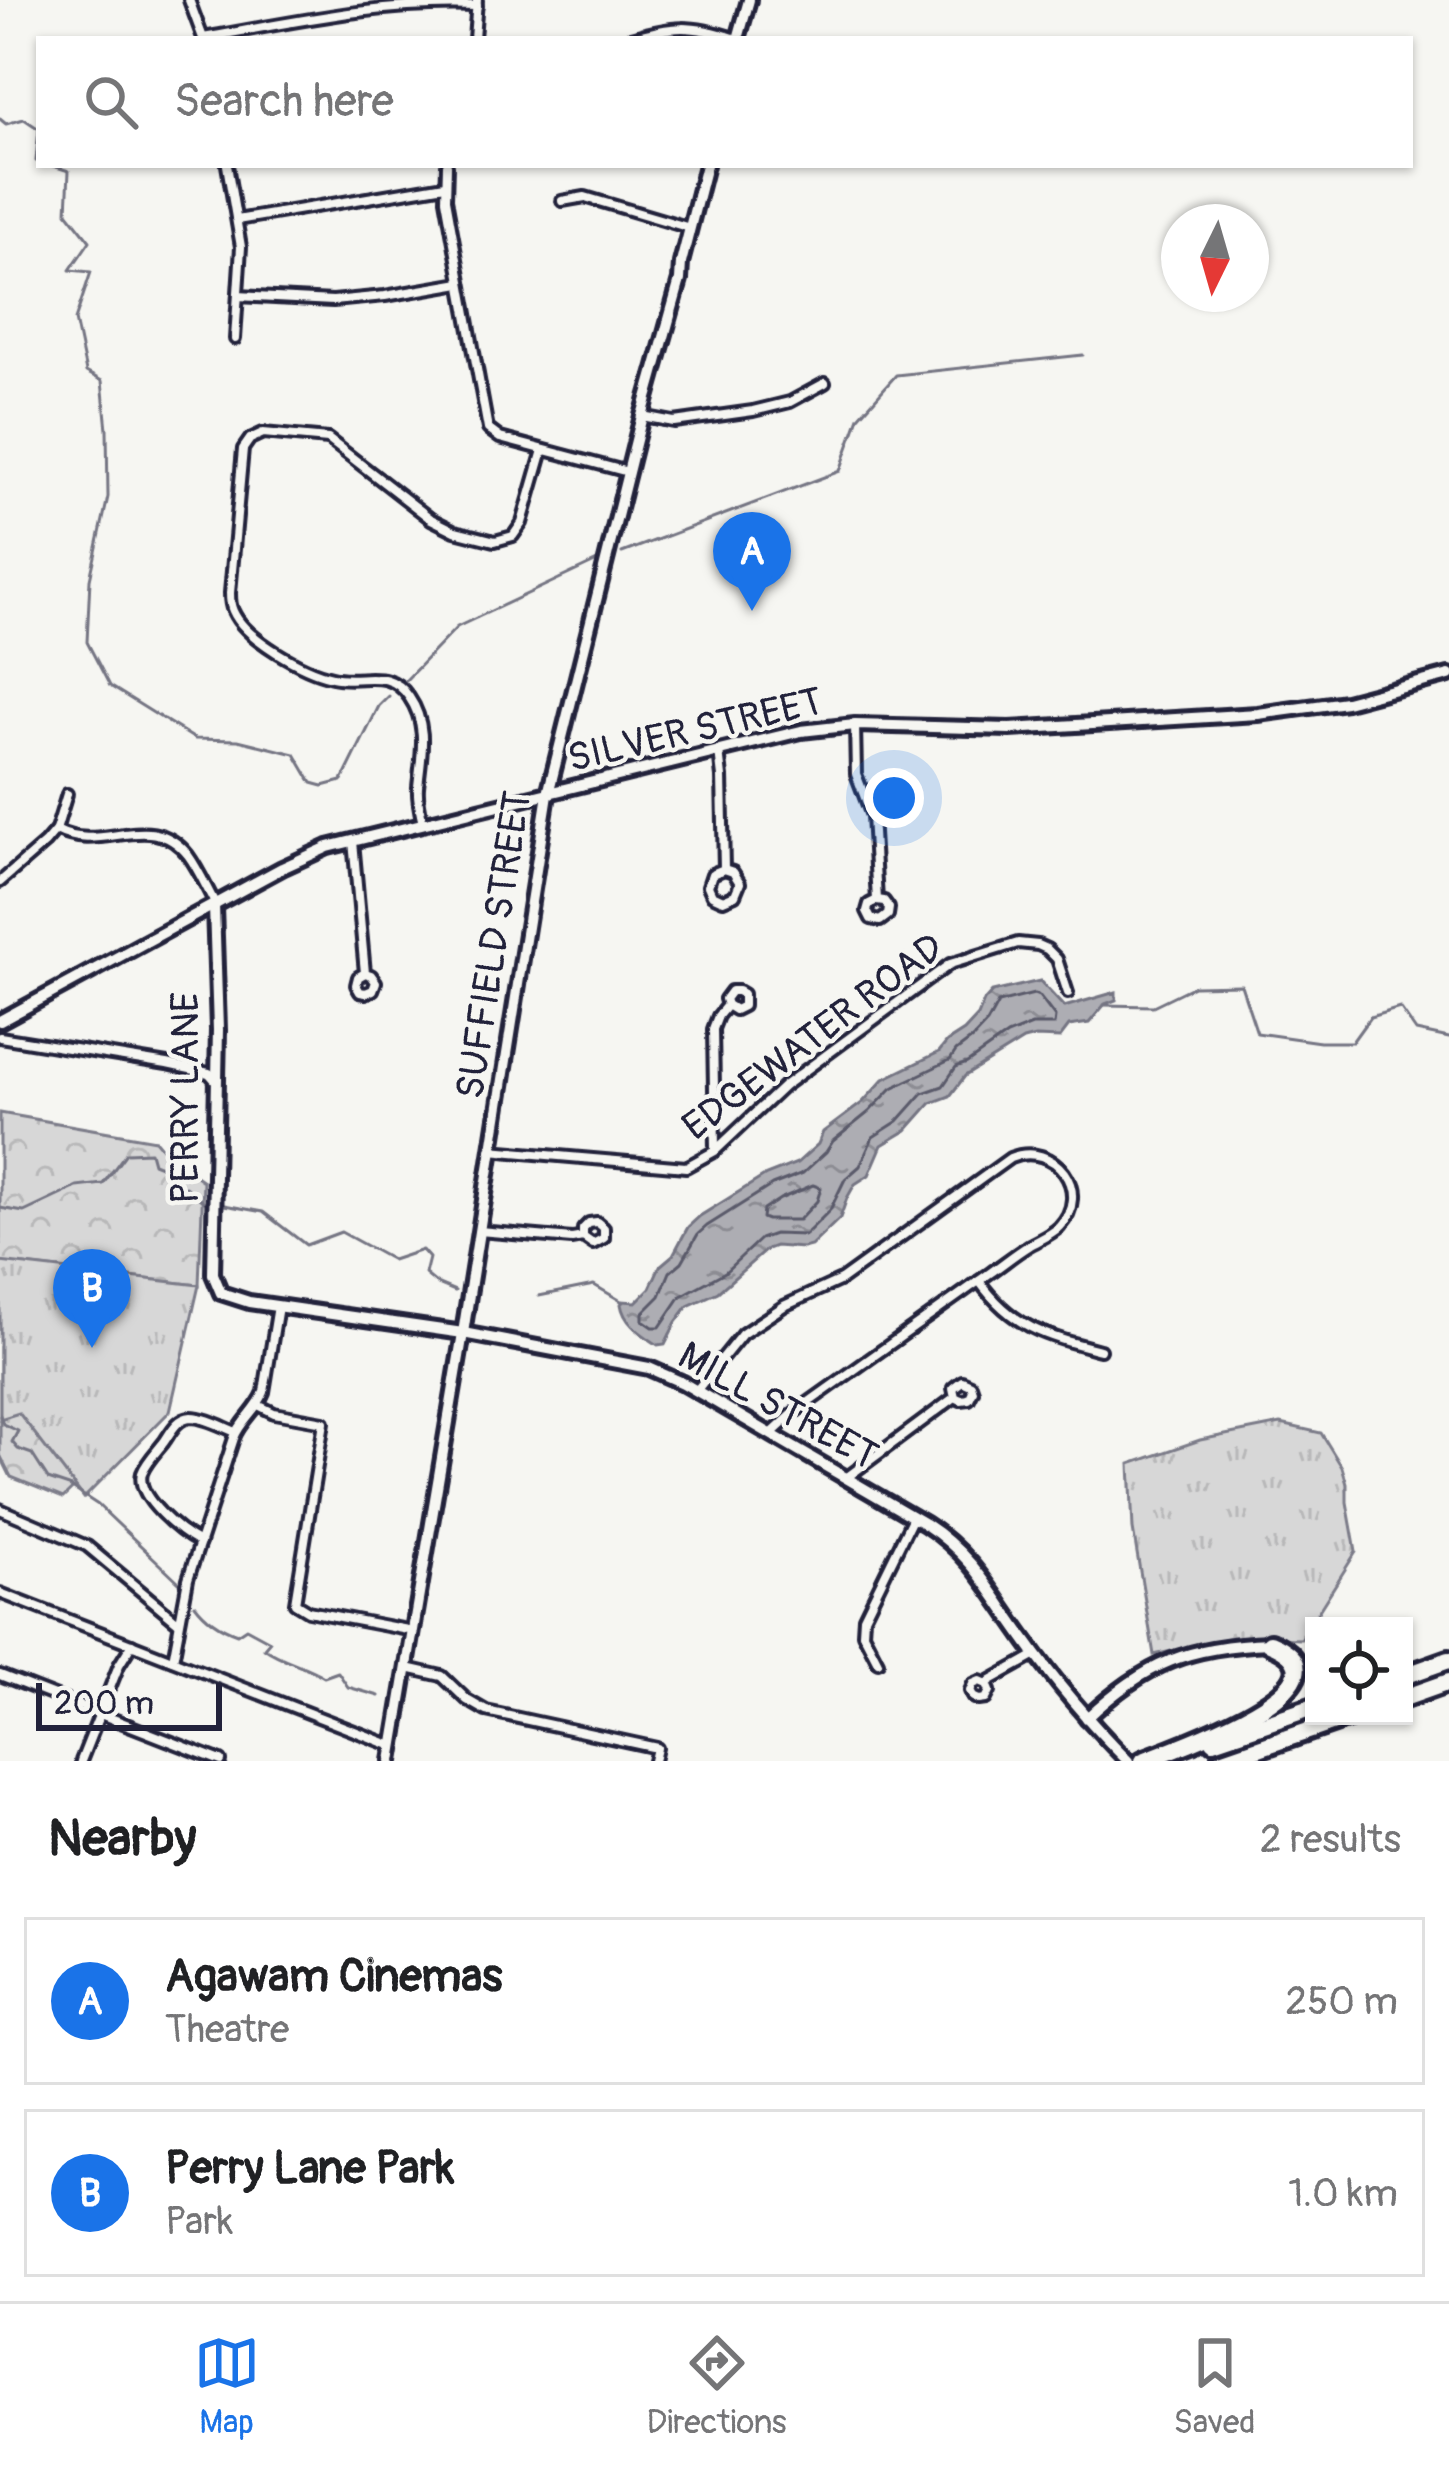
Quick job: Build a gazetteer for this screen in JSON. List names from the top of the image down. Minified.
{"streets":{"street":["SILVER STREET","SUFFIELD STREET","EDGEWATER ROAD","PERRY LANE","MILL STREET"]},"crossings":[["SILVER STREET","SUFFIELD STREET"],["SILVER STREET","PERRY LANE"],["SUFFIELD STREET","EDGEWATER ROAD"],["SUFFIELD STREET","MILL STREET"],["PERRY LANE","MILL STREET"]],"scale_bar":"200 m","north":"bottom","page":{"search":"Search here","pins":["A","B"],"scale":"200 m","heading":["Nearby","2 results"],"list":[{"mark":"A","name":"Agawam Cinemas","note":"Theatre","value":"250 m"},{"mark":"B","name":"Perry Lane Park","note":"Park","value":"1.0 km"}],"nav":["Map","Directions","Saved"]}}
